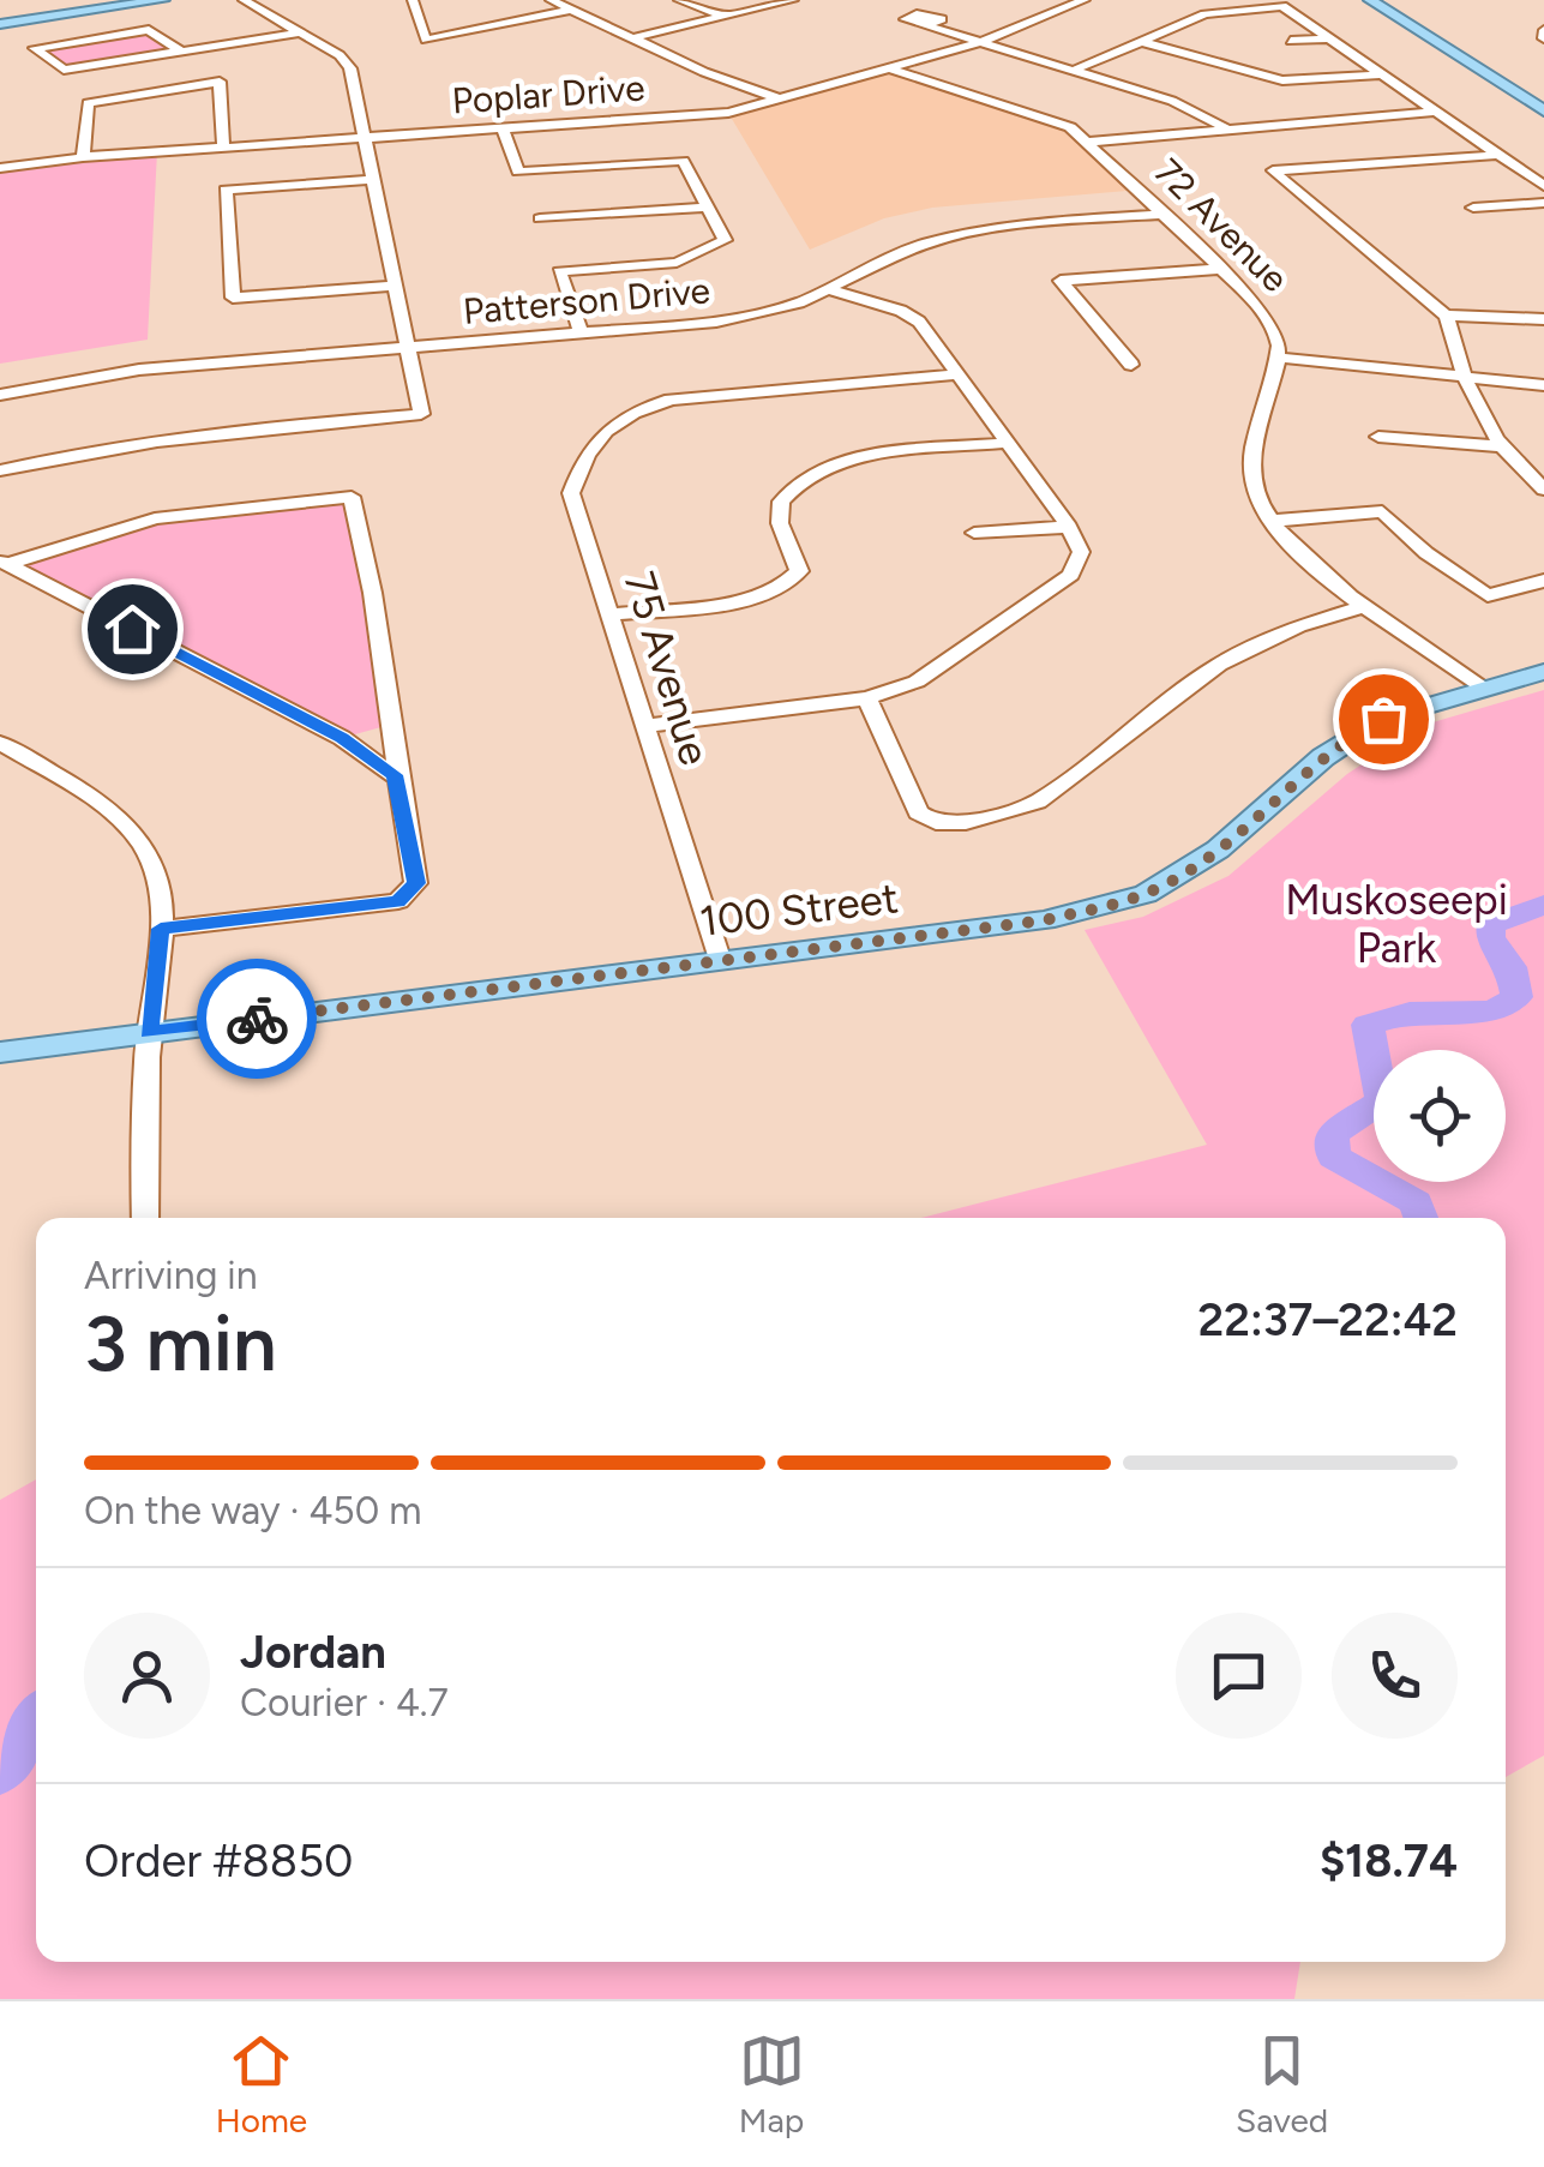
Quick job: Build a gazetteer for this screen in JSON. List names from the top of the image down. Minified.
{"streets":{"main road":["100 Street"],"street":["Poplar Drive","72 Avenue","Patterson Drive","75 Avenue"]},"crossings":[["Poplar Drive","72 Avenue"],["72 Avenue","Patterson Drive"],["72 Avenue","100 Street"],["75 Avenue","100 Street"]],"parks":["Muskoseepi Park"],"page":{"heading":["3 min","Arriving in","22:37–22:42"],"panel":["Jordan","Courier · 4.7","Order #8850","$18.74"],"bar":"On the way · 450 m","tabs":["Home","Map","Saved"]}}
